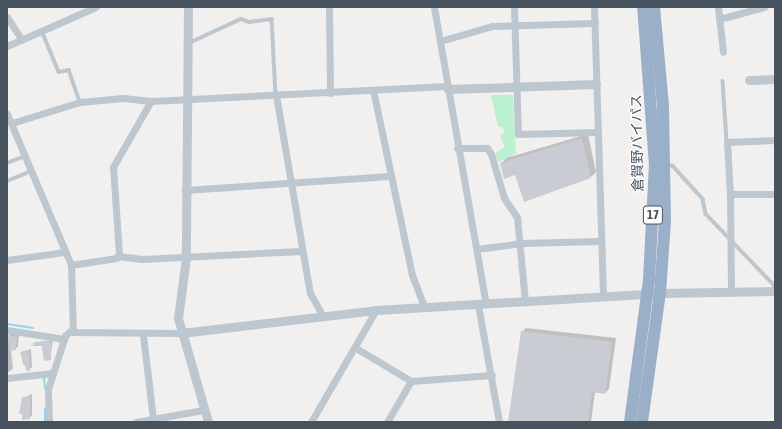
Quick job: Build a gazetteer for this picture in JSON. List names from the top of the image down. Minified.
{"streets":{"highway":["倉賀野バイパス","17"]}}
